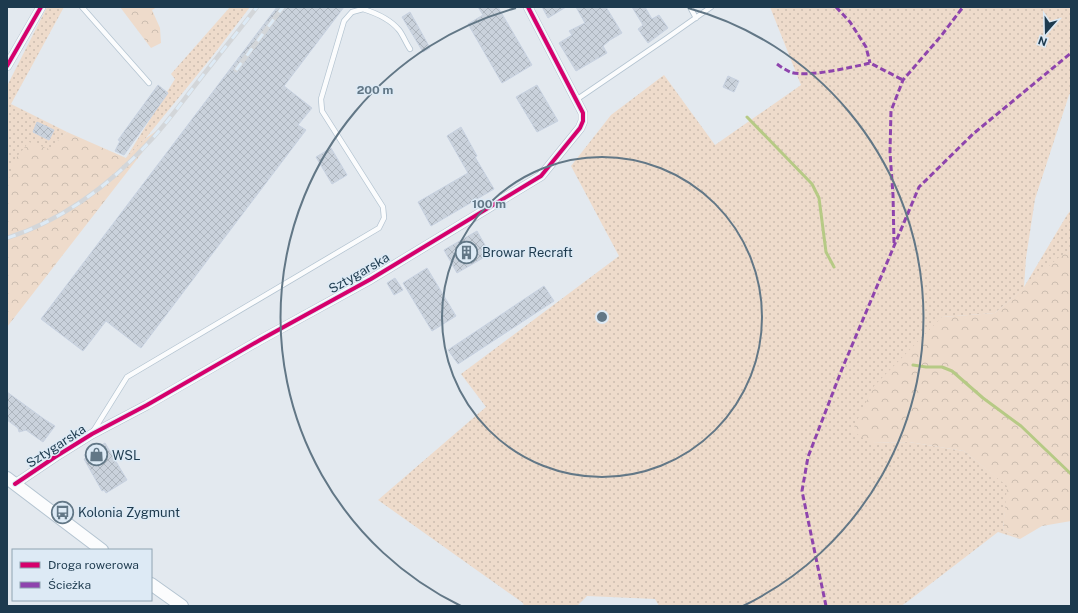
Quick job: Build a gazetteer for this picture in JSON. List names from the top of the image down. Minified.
{"streets":{"street":["Sztygarska"]},"places":{"building":["Browar Recraft"],"shop":["WSL"],"bus stop":["Kolonia Zygmunt"]},"legend":["Droga rowerowa","Ścieżka"],"north":"bottom","rings":["200 m","100 m"]}
